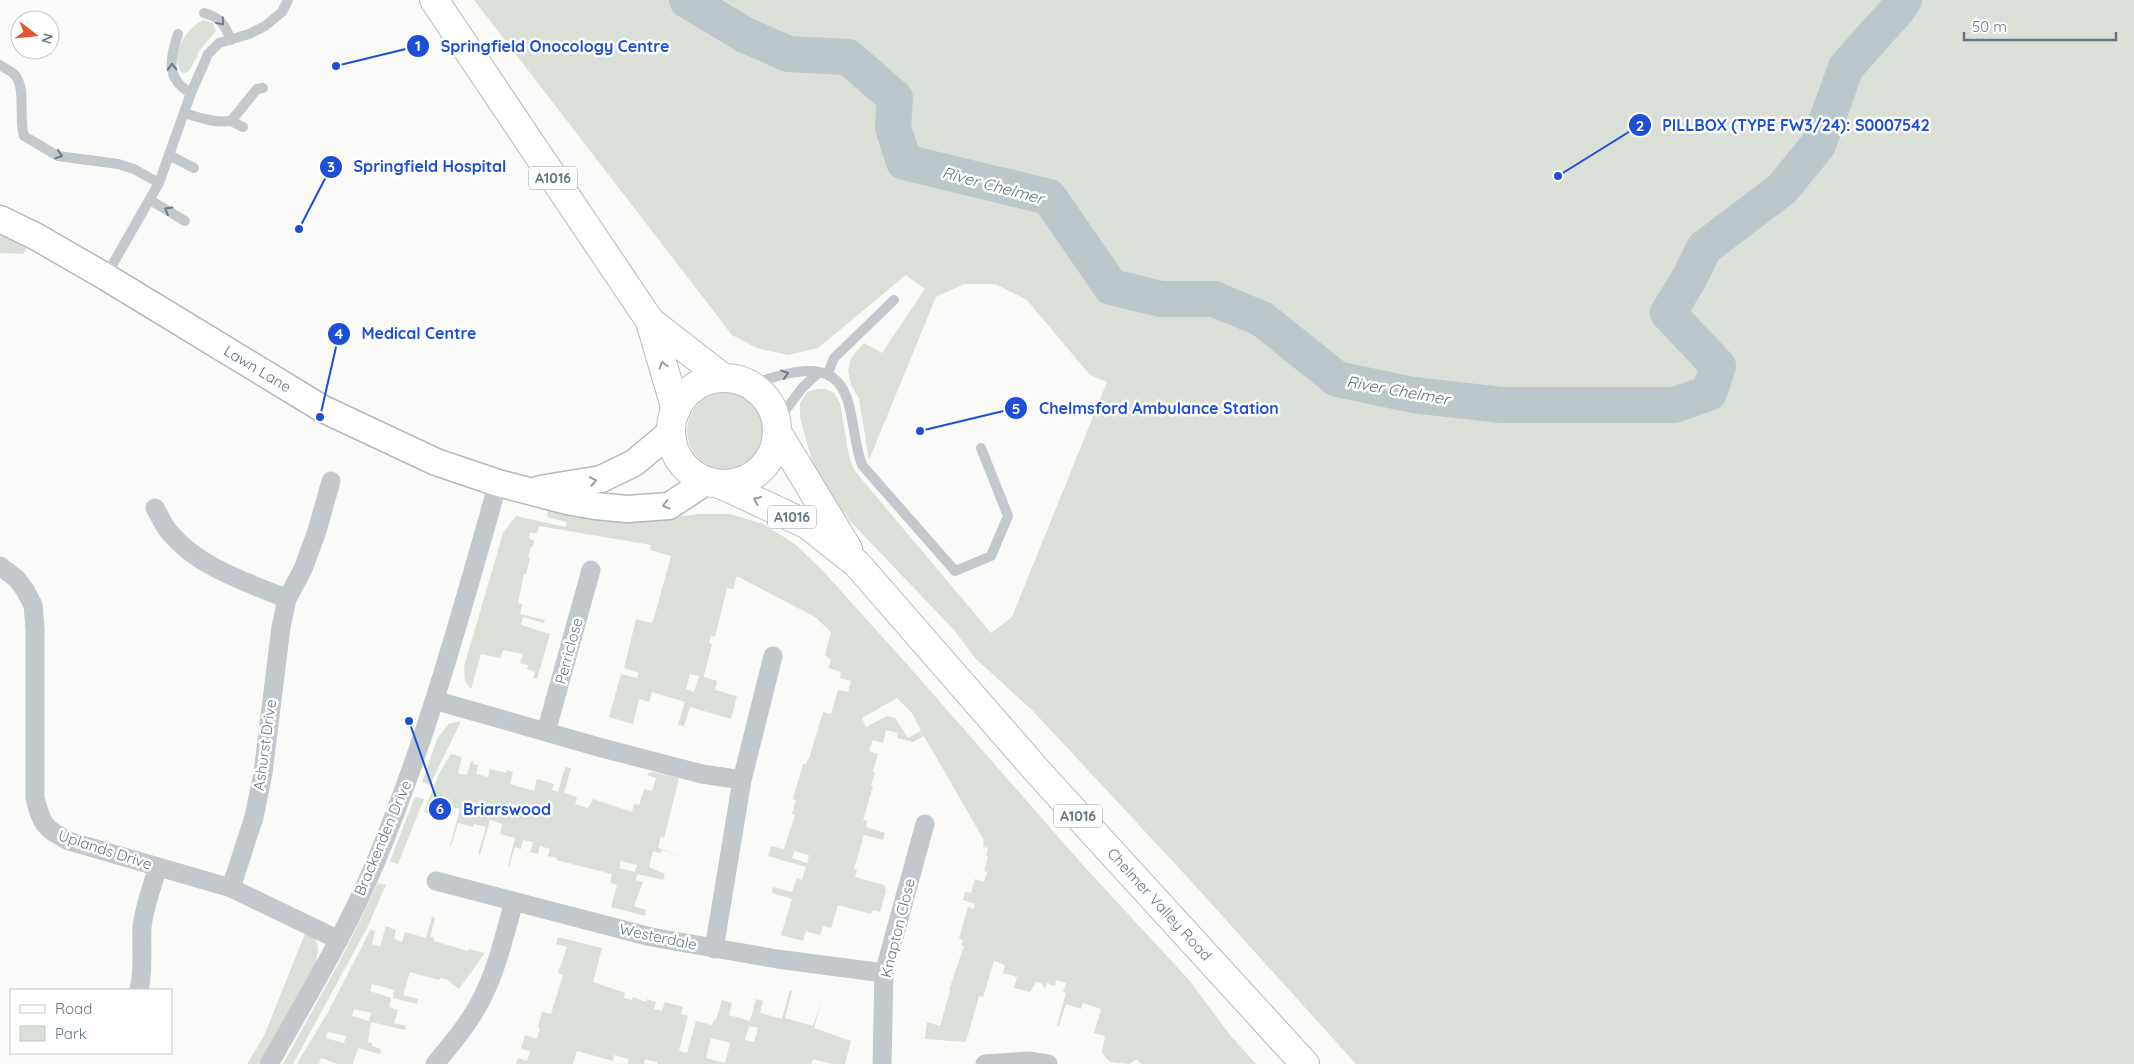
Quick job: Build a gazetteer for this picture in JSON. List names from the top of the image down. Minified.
{"streets":{"main road":["A1016","Chelmer Valley Road"],"street":["Lawn Lane","Perriclose","Ashurst Drive","Brackenden Drive","Uplands Drive","Knapton Close","Westerdale"]},"crossings":[["A1016","Lawn Lane"],["A1016","Chelmer Valley Road"],["Lawn Lane","Brackenden Drive"],["Lawn Lane","Chelmer Valley Road"],["Ashurst Drive","Uplands Drive"],["Brackenden Drive","Uplands Drive"],["Knapton Close","Westerdale"]],"water":["River Chelmer"],"places":["Springfield Onocology Centre","PILLBOX (TYPE FW3/24): S0007542","Springfield Hospital","Medical Centre","Chelmsford Ambulance Station","Briarswood"],"legend":["Road","Park"],"scale_bar":"50 m","north":"right"}
